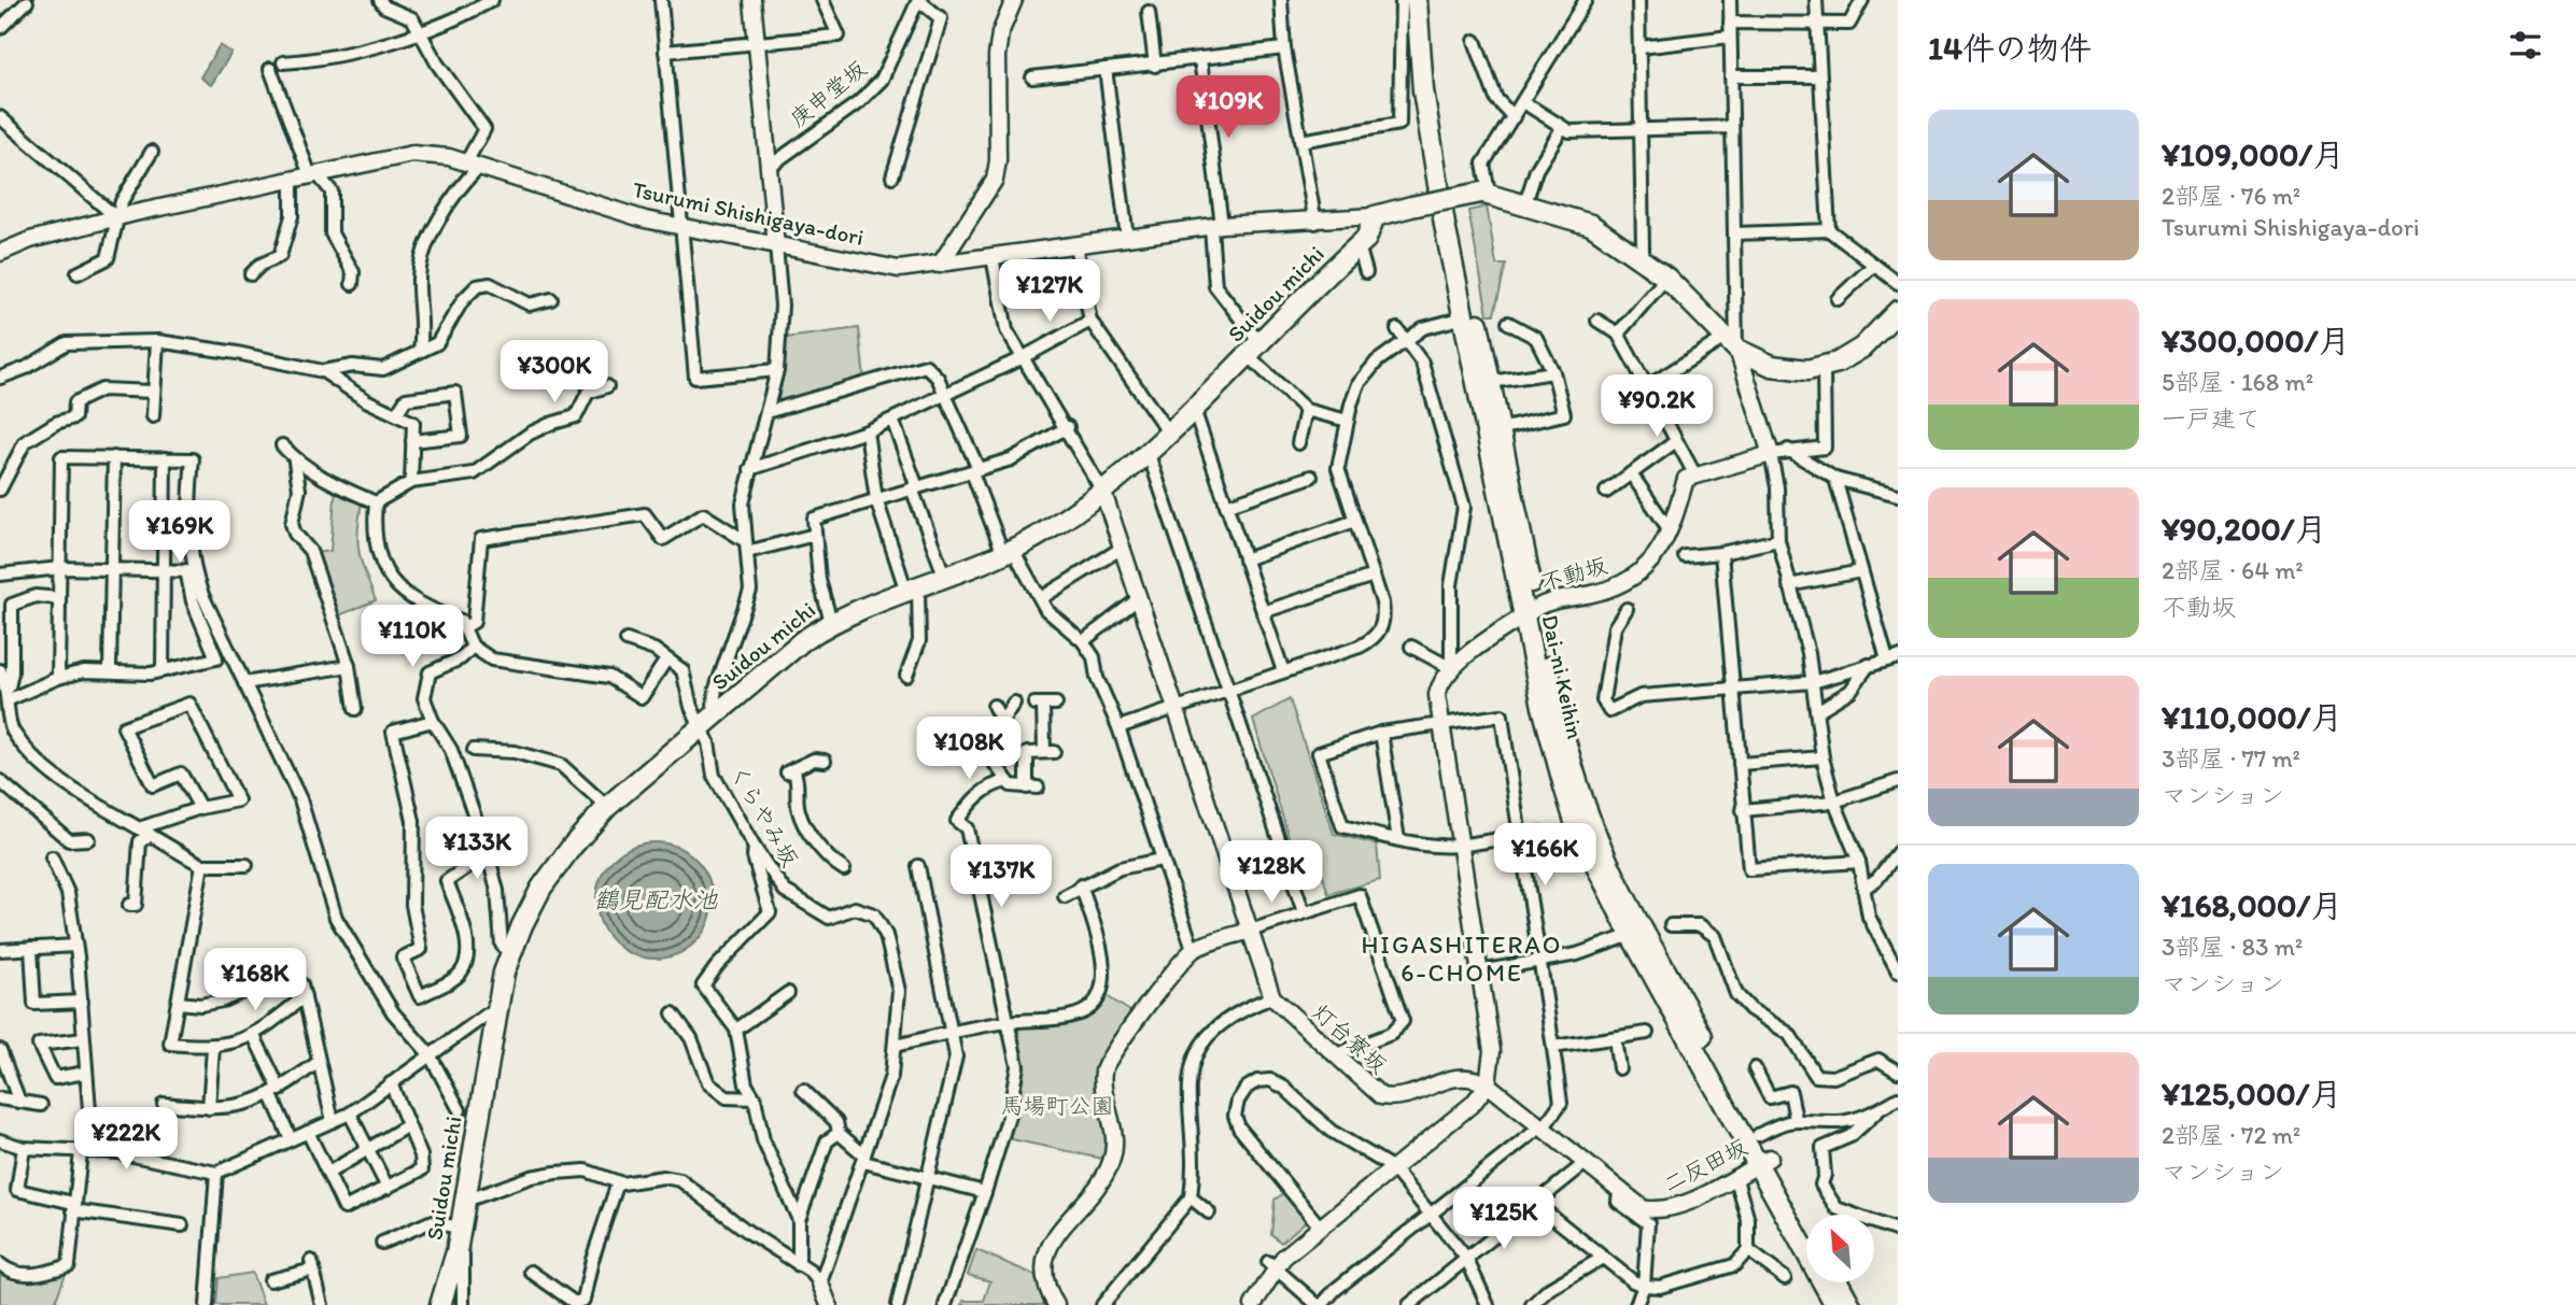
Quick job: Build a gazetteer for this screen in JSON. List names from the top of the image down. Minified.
{"streets":{"main road":["Tsurumi Shishigaya-dori","Suidou michi","Dai-ni Keihin"],"street":["庚申堂坂","不動坂","くらやみ坂","灯台寮坂","二反田坂"]},"crossings":[["Tsurumi Shishigaya-dori","Suidou michi"],["Suidou michi","くらやみ坂"],["不動坂","Dai-ni Keihin"],["Dai-ni Keihin","二反田坂"],["灯台寮坂","二反田坂"]],"districts":["HIGASHITERAO 6-CHOME"],"water":["鶴見配水池"],"parks":["馬場町公園"],"north":"top left","page":{"heading":"14件の物件","price":["¥109K","¥127K","¥300K","¥90.2K","¥169K","¥110K","¥108K","¥133K","¥166K","¥128K","¥137K","¥168K","¥222K","¥125K"],"list":[{"name":"¥109,000/月","note":"2部屋 · 76 m² · Tsurumi Shishigaya-dori"},{"name":"¥300,000/月","note":"5部屋 · 168 m² · 一戸建て"},{"name":"¥90,200/月","note":"2部屋 · 64 m² · 不動坂"},{"name":"¥110,000/月","note":"3部屋 · 77 m² · マンション"},{"name":"¥168,000/月","note":"3部屋 · 83 m² · マンション"},{"name":"¥125,000/月","note":"2部屋 · 72 m² · マンション"}]}}
